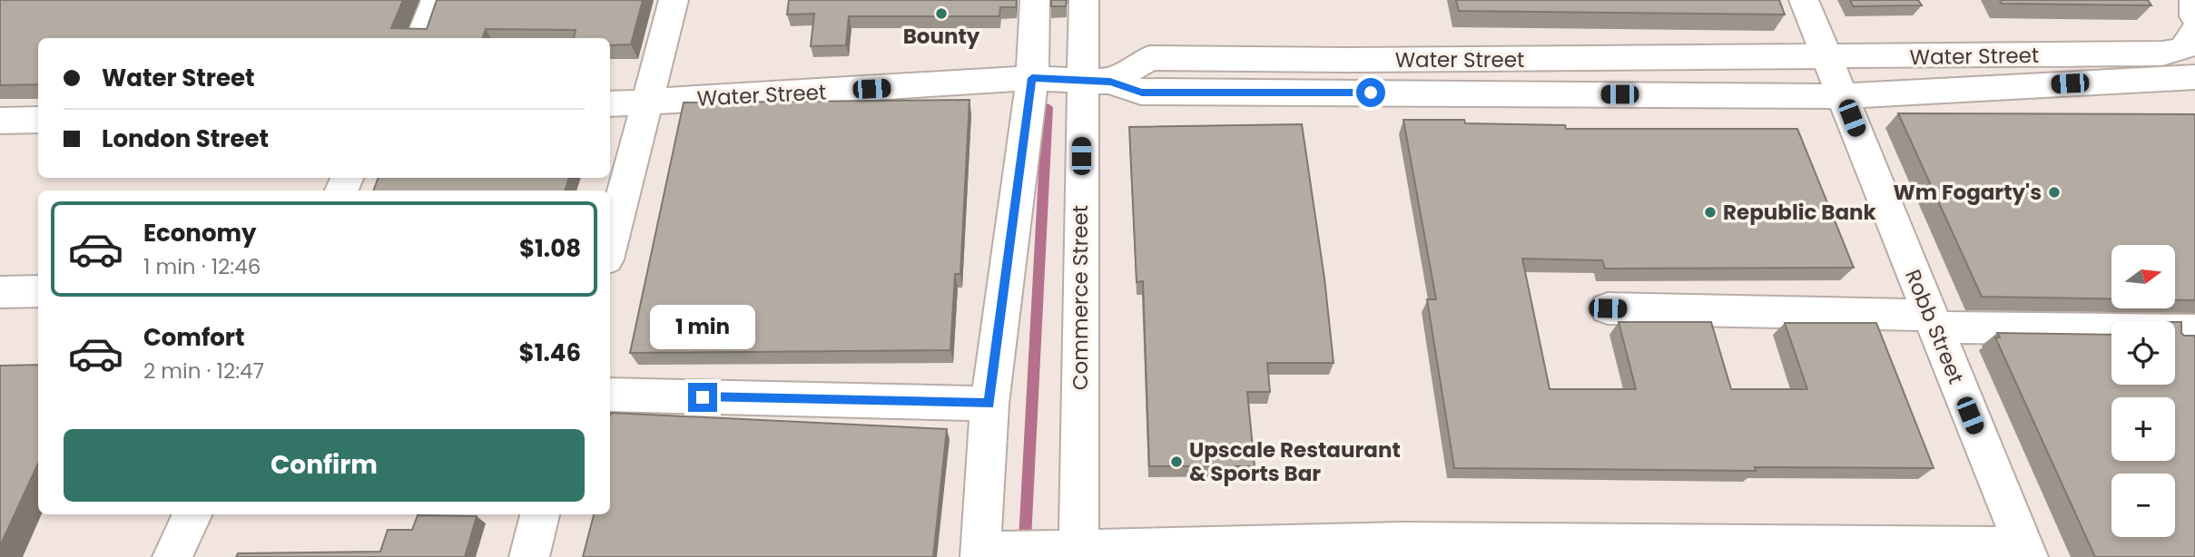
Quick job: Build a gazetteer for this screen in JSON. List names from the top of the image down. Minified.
{"streets":{"street":["Water Street","Commerce Street","Robb Street"]},"crossings":[["Water Street","Commerce Street"],["Water Street","Robb Street"]],"places":["Bounty","Wm Fogarty's","Republic Bank","Upscale Restaurant & Sports Bar"],"north":"right","page":{"banner":["Water Street","London Street"],"list":[{"name":"Economy","note":"1 min · 12:46","value":"$1.08"},{"name":"Comfort","note":"2 min · 12:47","value":"$1.46"}],"map_buttons":["+","−"],"bubble":"1 min","buttons":"Confirm"}}
